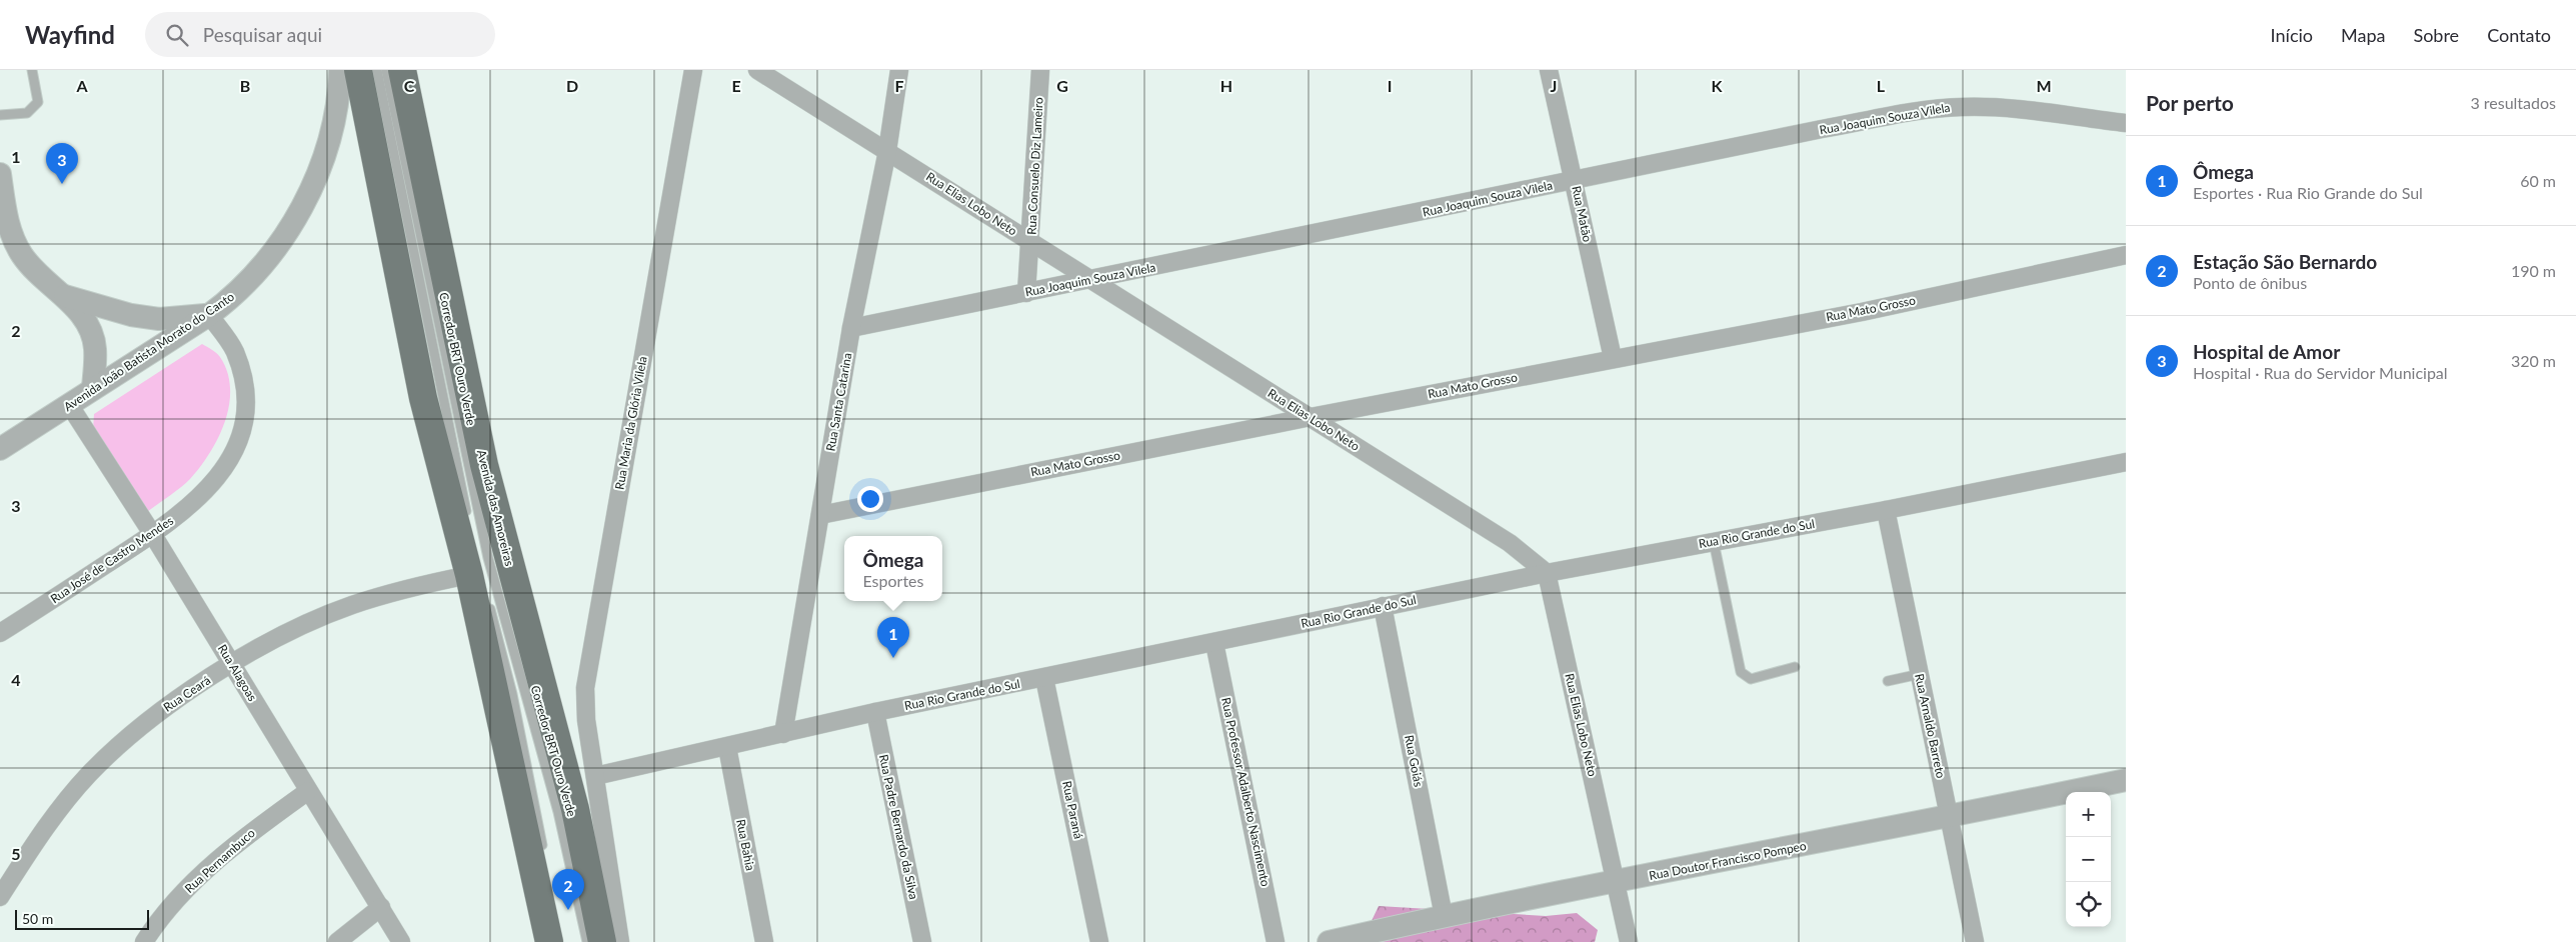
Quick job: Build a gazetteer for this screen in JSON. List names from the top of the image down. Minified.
{"streets":{"main road":["Avenida das Amoreiras"],"street":["Rua Joaquim Souza Vilela","Rua Consuelo Diz Lameiro","Rua Elias Lobo Neto","Rua Matão","Rua Mato Grosso","Avenida João Batista Morato do Canto","Rua Santa Catarina","Rua Maria da Glória Vilela","Rua Rio Grande do Sul","Rua José de Castro Mendes","Rua Alagoas","Rua Ceará","Rua Arnaldo Barreto","Rua Goiás","Rua Professor Adalberto Nascimento","Rua Paraná","Rua Padre Bernardo da Silva","Rua Bahia","Rua Pernambuco","Rua Doutor Francisco Pompeo"],"lane":["Corredor BRT Ouro Verde"]},"crossings":[["Rua Joaquim Souza Vilela","Rua Consuelo Diz Lameiro"],["Rua Joaquim Souza Vilela","Rua Elias Lobo Neto"],["Rua Joaquim Souza Vilela","Rua Matão"],["Rua Joaquim Souza Vilela","Rua Santa Catarina"],["Rua Consuelo Diz Lameiro","Rua Elias Lobo Neto"],["Rua Elias Lobo Neto","Rua Mato Grosso"],["Rua Elias Lobo Neto","Rua Santa Catarina"],["Rua Elias Lobo Neto","Rua Rio Grande do Sul"],["Rua Elias Lobo Neto","Rua Doutor Francisco Pompeo"],["Rua Matão","Rua Mato Grosso"],["Rua Mato Grosso","Rua Santa Catarina"],["Avenida João Batista Morato do Canto","Rua José de Castro Mendes"],["Avenida João Batista Morato do Canto","Rua Alagoas"],["Rua Santa Catarina","Rua Rio Grande do Sul"],["Rua Maria da Glória Vilela","Rua Rio Grande do Sul"],["Rua Rio Grande do Sul","Rua Arnaldo Barreto"],["Rua Rio Grande do Sul","Rua Goiás"],["Rua Rio Grande do Sul","Rua Professor Adalberto Nascimento"],["Rua Rio Grande do Sul","Rua Paraná"],["Rua Rio Grande do Sul","Rua Padre Bernardo da Silva"],["Rua Rio Grande do Sul","Rua Bahia"],["Rua José de Castro Mendes","Rua Alagoas"],["Rua Alagoas","Rua Ceará"],["Rua Alagoas","Rua Pernambuco"],["Rua Arnaldo Barreto","Rua Doutor Francisco Pompeo"],["Rua Goiás","Rua Doutor Francisco Pompeo"]],"scale_bar":"50 m","page":{"header":"Wayfind","search":"Pesquisar aqui","nav":["Início","Mapa","Sobre","Contato"],"heading":["Por perto","3 resultados"],"list":[{"mark":"1","name":"Ômega","note":"Esportes · Rua Rio Grande do Sul","value":"60 m"},{"mark":"2","name":"Estação São Bernardo","note":"Ponto de ônibus","value":"190 m"},{"mark":"3","name":"Hospital de Amor","note":"Hospital · Rua do Servidor Municipal","value":"320 m"}],"pins":["3","1","2"],"popup":["Ômega","Esportes"],"map_buttons":["+","−"],"scale":"50 m"},"grid":{"columns":["A","B","C","D","E","F","G","H","I","J","K","L","M"],"rows":["1","2","3","4","5"]}}
